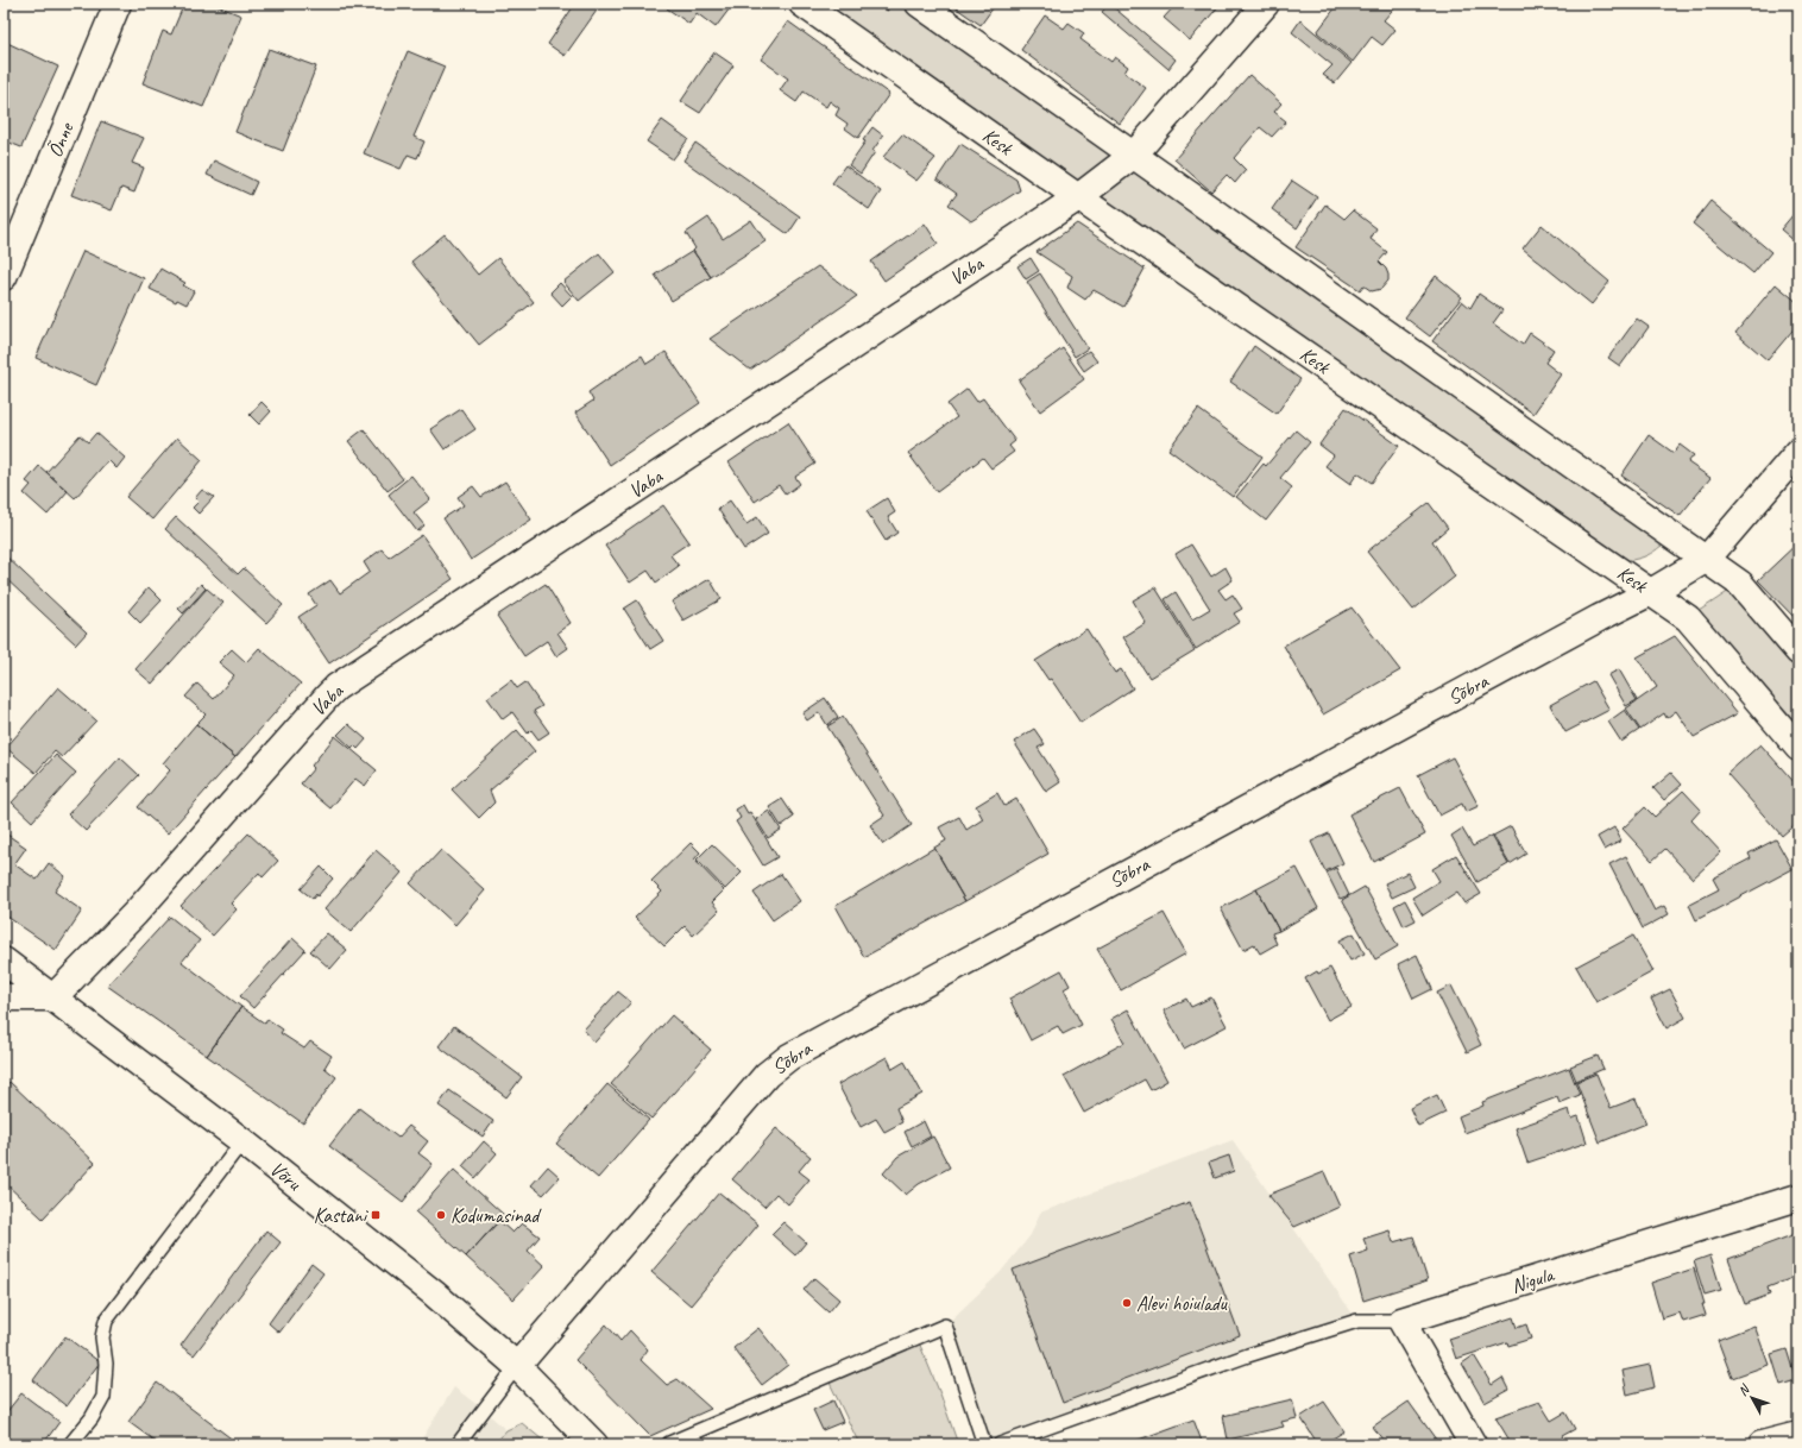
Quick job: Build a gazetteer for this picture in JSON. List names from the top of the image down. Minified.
{"streets":{"street":["Õnne","Kesk","Vaba","Sõbra","Võru","Nigula"]},"crossings":[["Kesk","Vaba"],["Kesk","Sõbra"],["Vaba","Võru"],["Sõbra","Võru"]],"places":{"transit":["Kastani"],"other":["Kodumasinad","Alevi hoiuladu"]},"north":"top left"}
